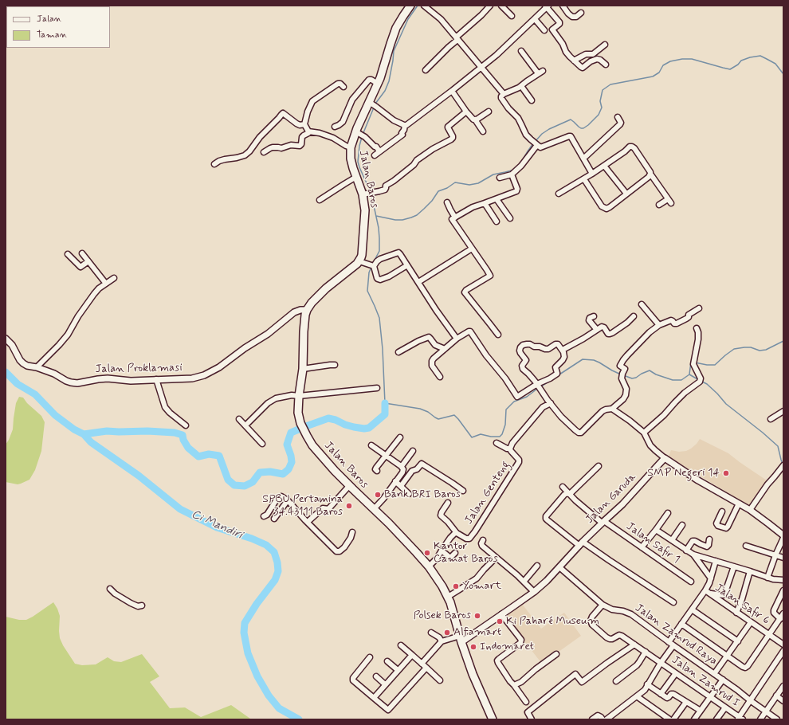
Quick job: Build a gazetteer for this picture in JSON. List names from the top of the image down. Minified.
{"streets":{"main road":["Jalan Baros"],"street":["Jalan Proklamasi","Jalan Genteng","Jalan Garuda","Jalan Safir 1","Jalan Safir 6","Jalan Zamrud Raya","Jalan Zamrud I"]},"crossings":[["Jalan Baros","Jalan Genteng"],["Jalan Baros","Jalan Garuda"],["Jalan Garuda","Jalan Safir 1"],["Jalan Garuda","Jalan Zamrud Raya"],["Jalan Zamrud Raya","Jalan Zamrud I"]],"water":["Ci Mandiri"],"places":["SMP Negeri 14","Bank BRI Baros","SPBU Pertamina 34.43111 Baros","Kantor Camat Baros","Yomart","Polsek Baros","Ki Paharé Museum","Alfamart","Indomaret"],"legend":["Jalan","Taman"]}
